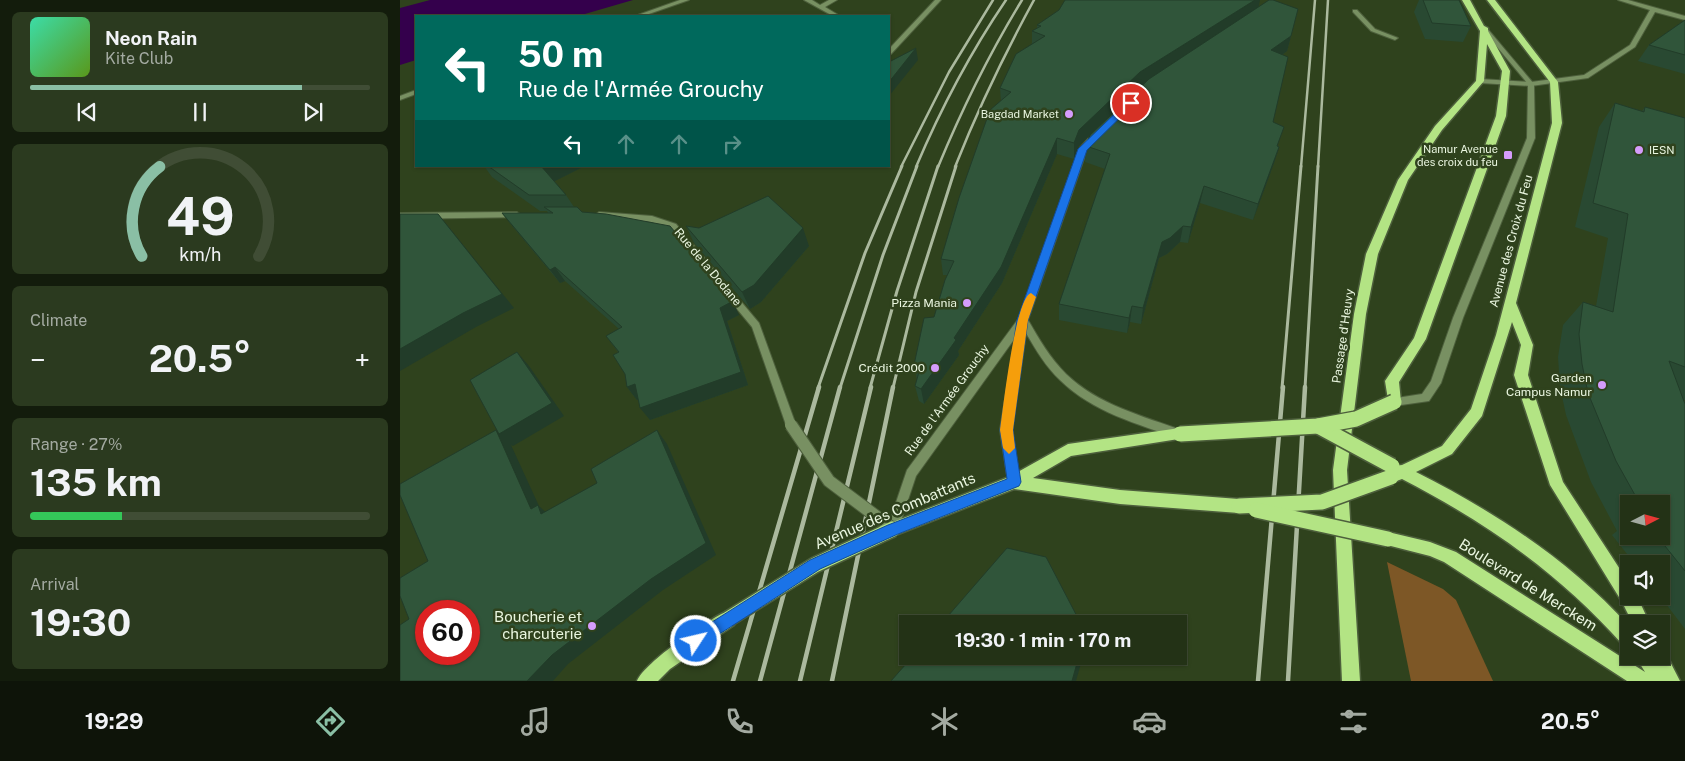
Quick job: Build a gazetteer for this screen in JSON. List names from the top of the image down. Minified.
{"streets":{"main road":["Avenue des Croix du Feu","Passage d'Heuvy","Avenue des Combattants","Boulevard de Merckem"],"street":["Rue de la Dodane","Rue de l'Armée Grouchy"]},"crossings":[["Avenue des Croix du Feu","Avenue des Combattants"],["Avenue des Croix du Feu","Boulevard de Merckem"],["Rue de la Dodane","Rue de l'Armée Grouchy"],["Rue de la Dodane","Avenue des Combattants"],["Rue de l'Armée Grouchy","Avenue des Combattants"],["Avenue des Combattants","Boulevard de Merckem"]],"places":{"other":["Bagdad Market","IESN","Pizza Mania","Crédit 2000","Garden Campus Namur","Boucherie et charcuterie"],"transit":["Namur Avenue des croix du feu"]},"north":"right","page":{"turn":["50 m","Rue de l'Armée Grouchy"],"song":["Neon Rain","Kite Club"],"tile":["Climate",["Range · 27%","135 km"],["Arrival","19:30"]],"heat":["−","20.5°","+"],"limit":"60","trip":"19:30 · 1 min · 170 m","tabs":["19:29","20.5°"],"gauge":["49","km/h"]}}
